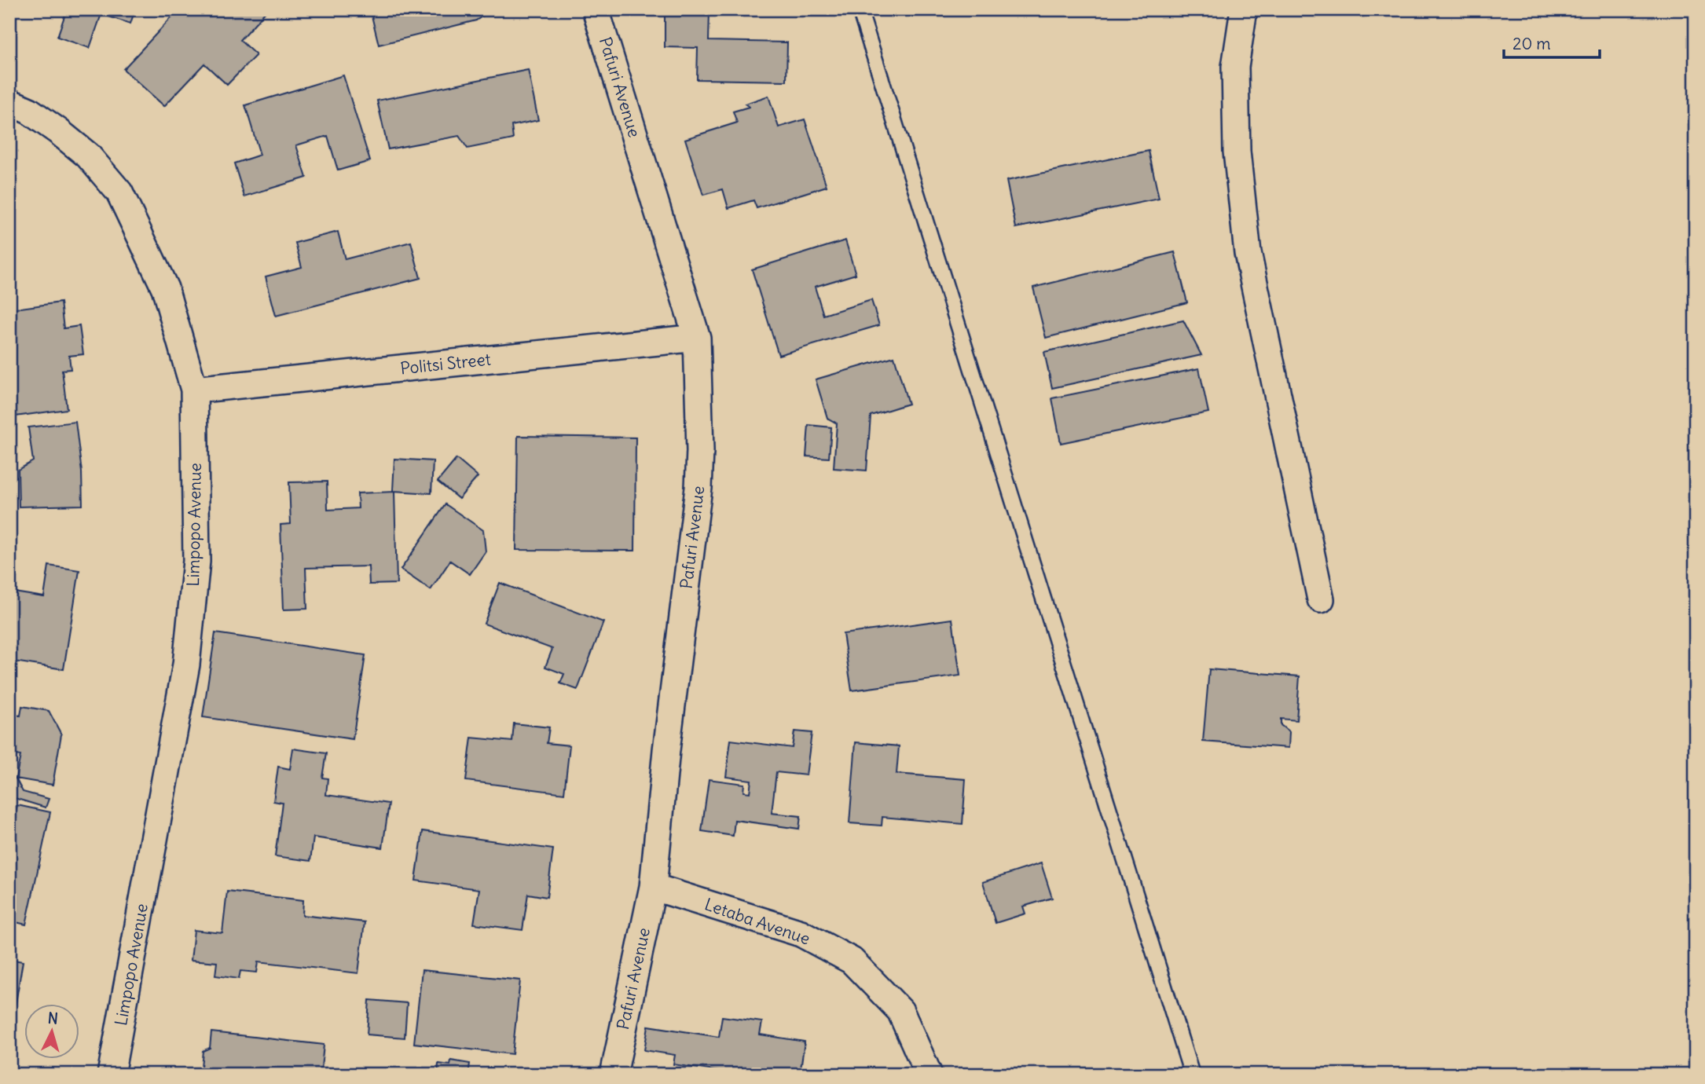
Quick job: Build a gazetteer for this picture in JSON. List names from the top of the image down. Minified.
{"streets":{"street":["Pafuri Avenue","Politsi Street","Limpopo Avenue","Letaba Avenue"]},"crossings":[["Pafuri Avenue","Politsi Street"],["Pafuri Avenue","Letaba Avenue"],["Politsi Street","Limpopo Avenue"]],"scale_bar":"20 m","north":"top"}
